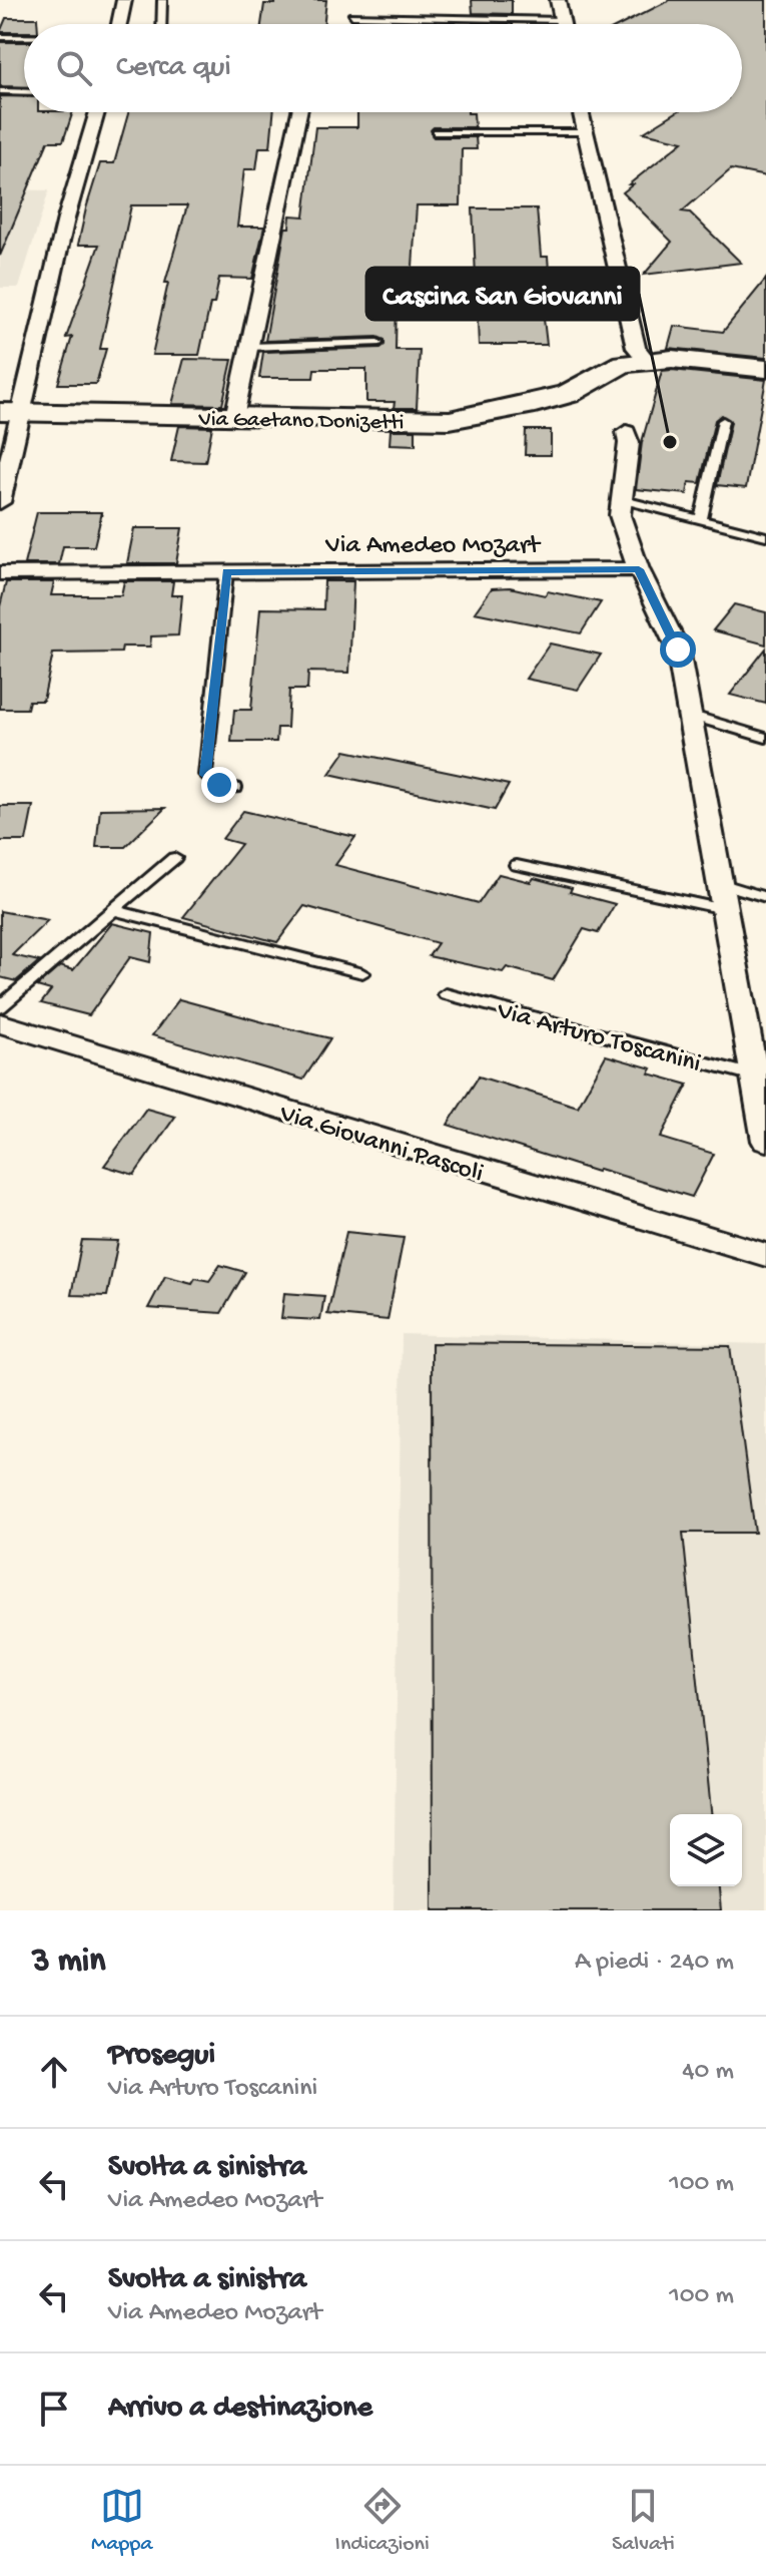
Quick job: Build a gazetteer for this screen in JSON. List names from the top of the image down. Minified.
{"streets":{"street":["Via Gaetano Donizetti","Via Amedeo Mozart","Via Giovanni Pascoli"],"lane":["Via Arturo Toscanini"]},"places":["Cascina San Giovanni"],"page":{"search":"Cerca qui","heading":["3 min","A piedi · 240 m"],"list":[["Prosegui","Via Arturo Toscanini","40 m"],["Svolta a sinistra","Via Amedeo Mozart","100 m"],["Svolta a sinistra","Via Amedeo Mozart","100 m"],"Arrivo a destinazione"],"nav":["Mappa","Indicazioni","Salvati"]}}
